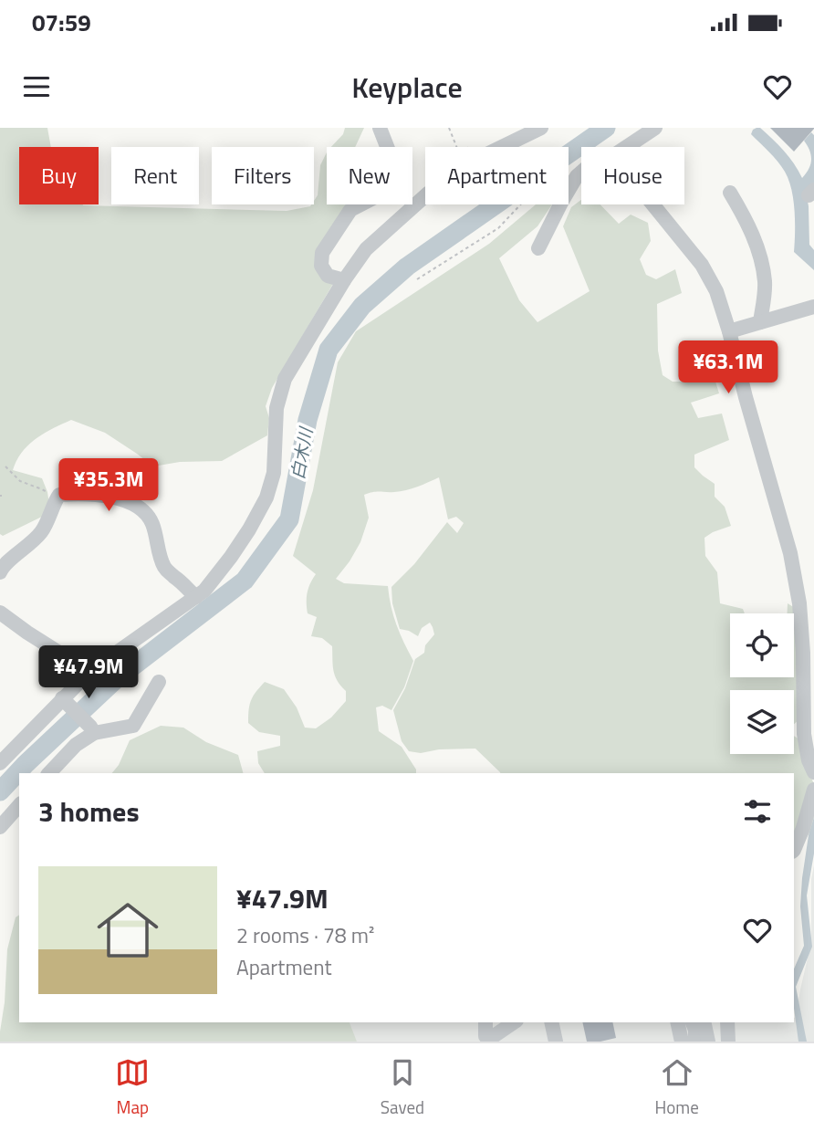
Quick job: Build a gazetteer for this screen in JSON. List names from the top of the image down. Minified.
{"water":["白木川"],"page":{"status":"07:59","header":"Keyplace","chip":["Buy","Rent","Filters","New","Apartment","House"],"price":["¥63.1M","¥35.3M","¥47.9M"],"heading":"3 homes","list":[{"name":"¥47.9M","note":"2 rooms · 78 m² · Apartment"}],"tabs":["Map","Saved","Home"]}}
